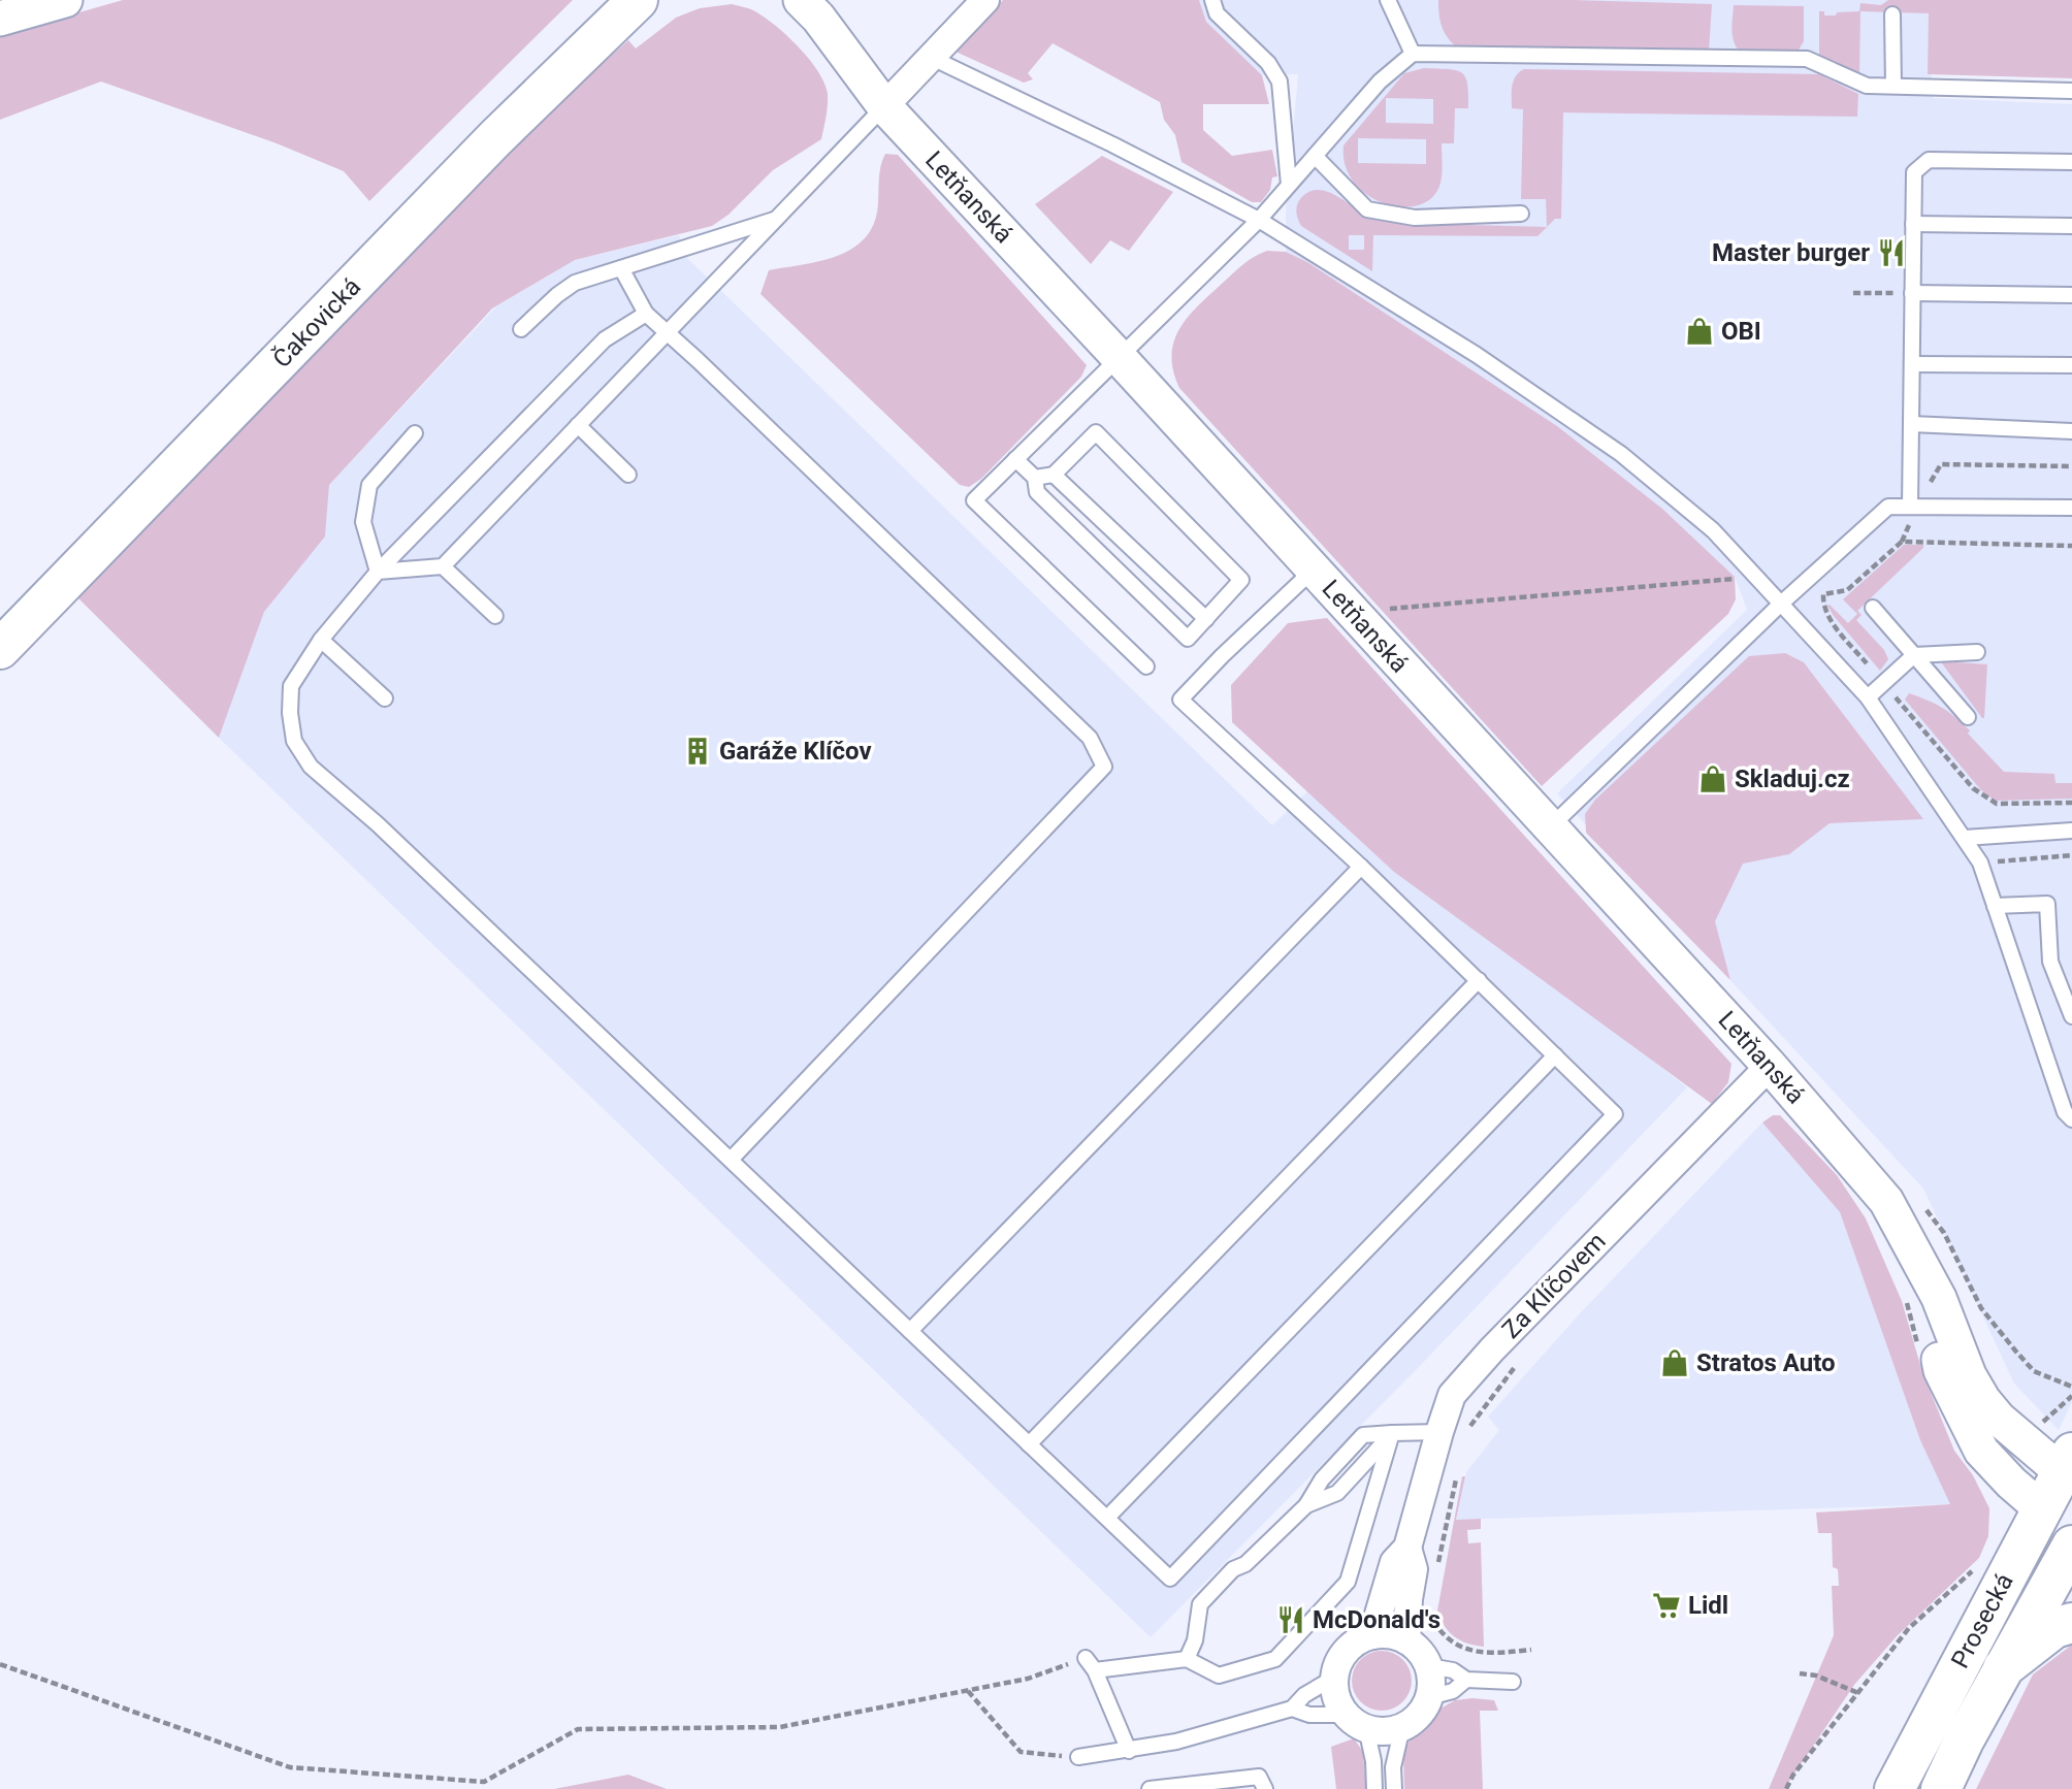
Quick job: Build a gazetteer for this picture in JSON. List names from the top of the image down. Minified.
{"streets":{"main road":["Čakovická","Prosecká"],"street":["Letňanská","Za Klíčovem"]},"crossings":[["Letňanská","Za Klíčovem"],["Letňanská","Prosecká"]],"places":{"restaurant":["Master burger","McDonald's"],"shop":["OBI","Skladuj.cz","Stratos Auto"],"building":["Garáže Klíčov"],"supermarket":["Lidl"]}}
